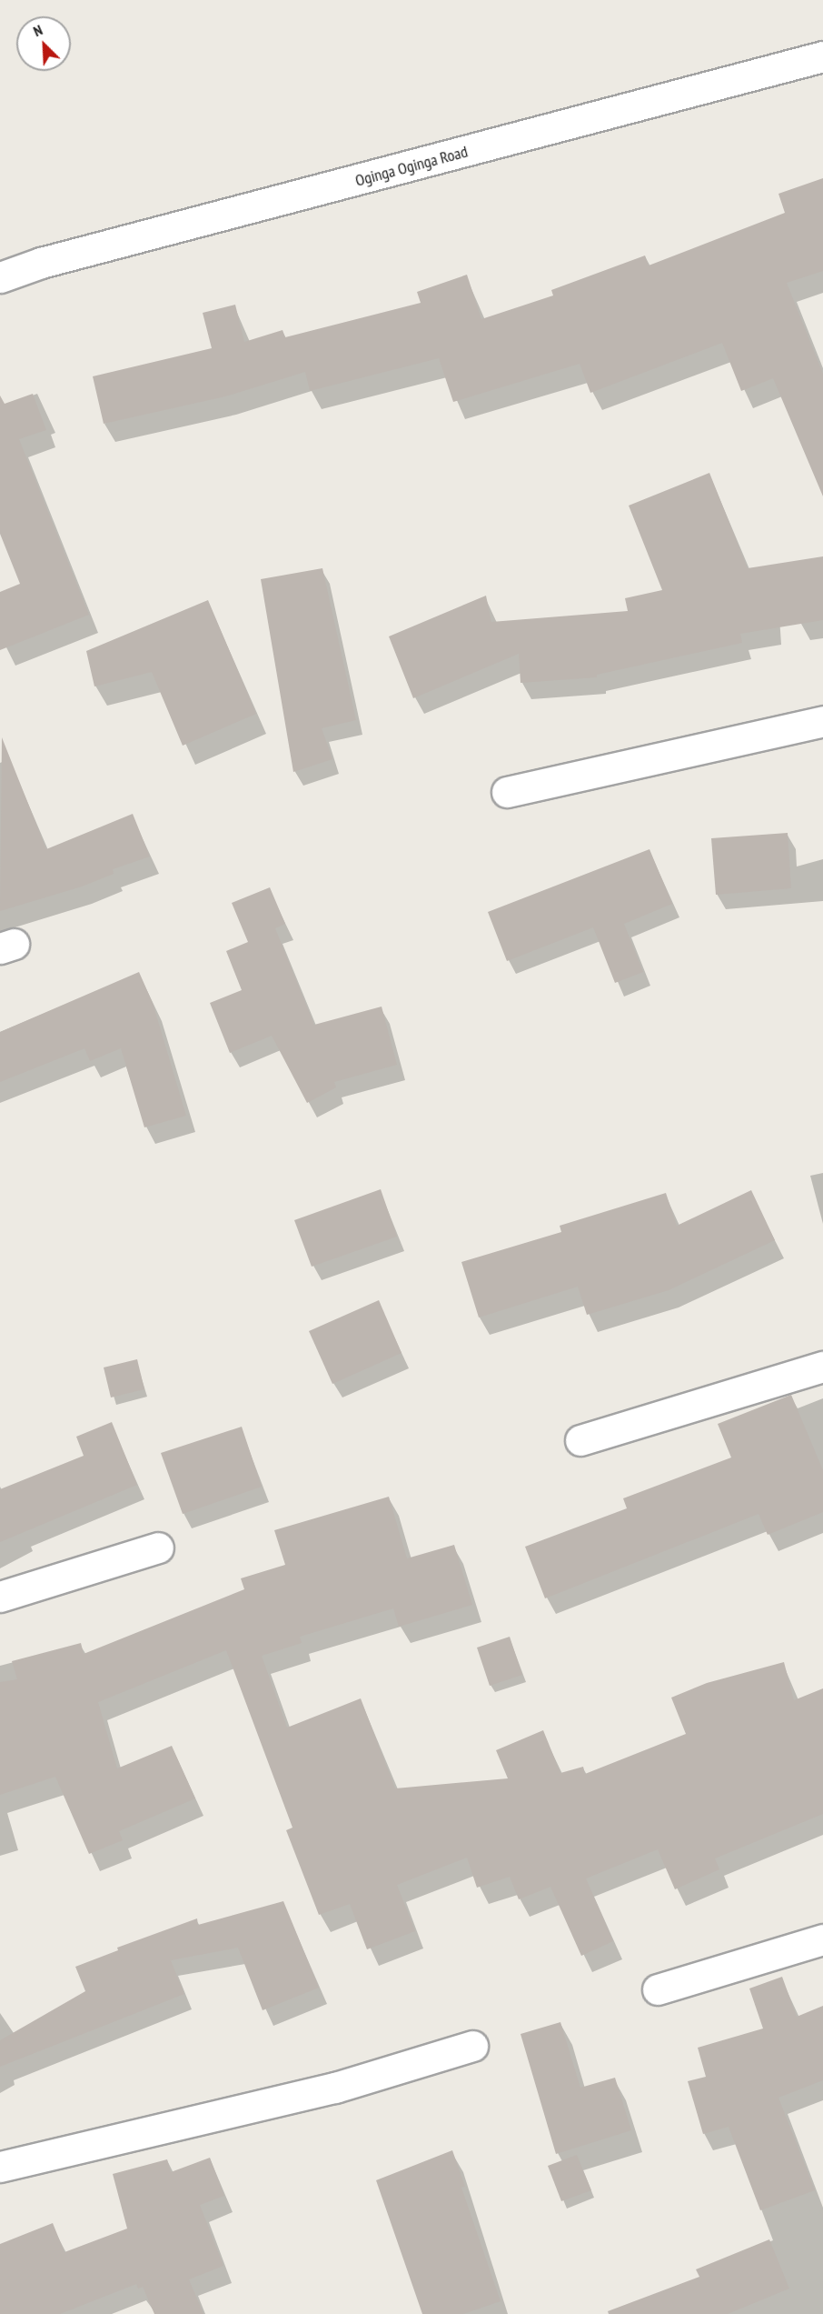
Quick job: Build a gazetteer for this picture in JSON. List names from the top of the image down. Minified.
{"streets":{"street":["Oginga Oginga Road"]},"north":"top left"}
